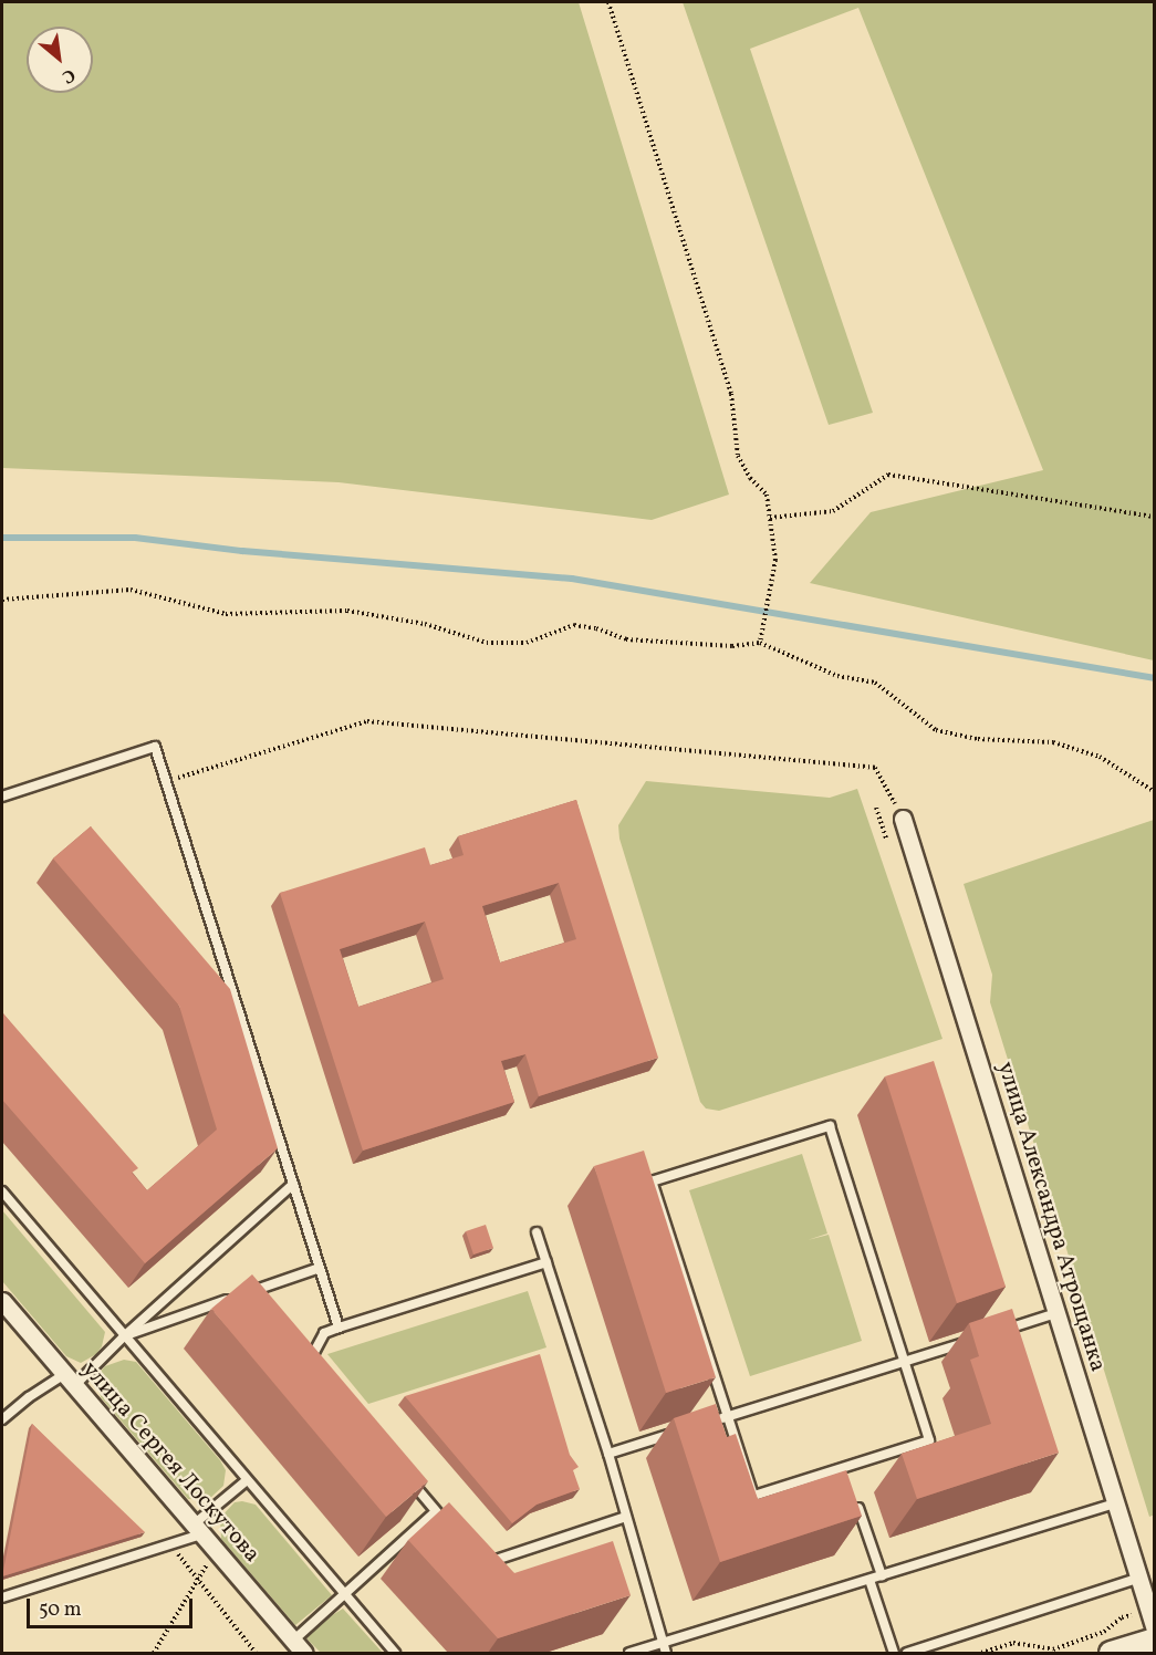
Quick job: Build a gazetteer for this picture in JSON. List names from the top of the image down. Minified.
{"streets":{"street":["улица Александра Атрощанка","улица Сергея Лоскутова"]},"scale_bar":"50 m","north":"bottom right"}
